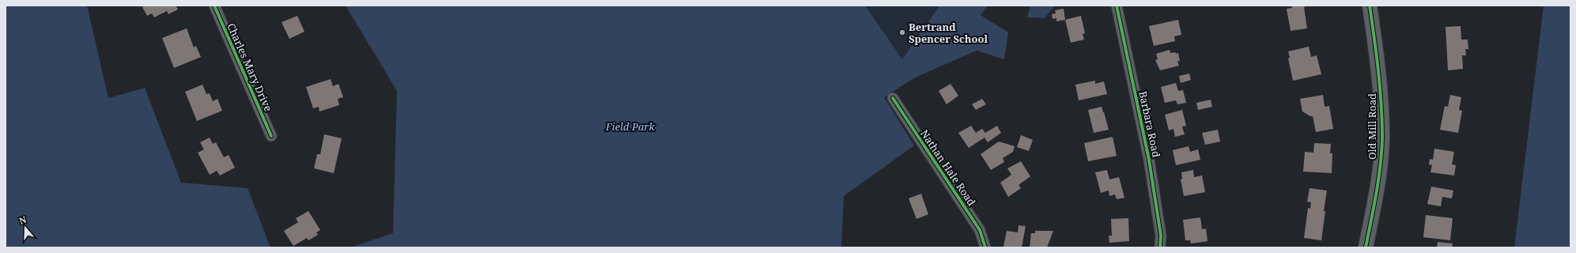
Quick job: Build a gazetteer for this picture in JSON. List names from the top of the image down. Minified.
{"streets":{"street":["Charles Mary Drive","Barbara Road","Old Mill Road","Nathan Hale Road"]},"parks":["Field Park"],"places":["Bertrand Spencer School"],"north":"top"}
